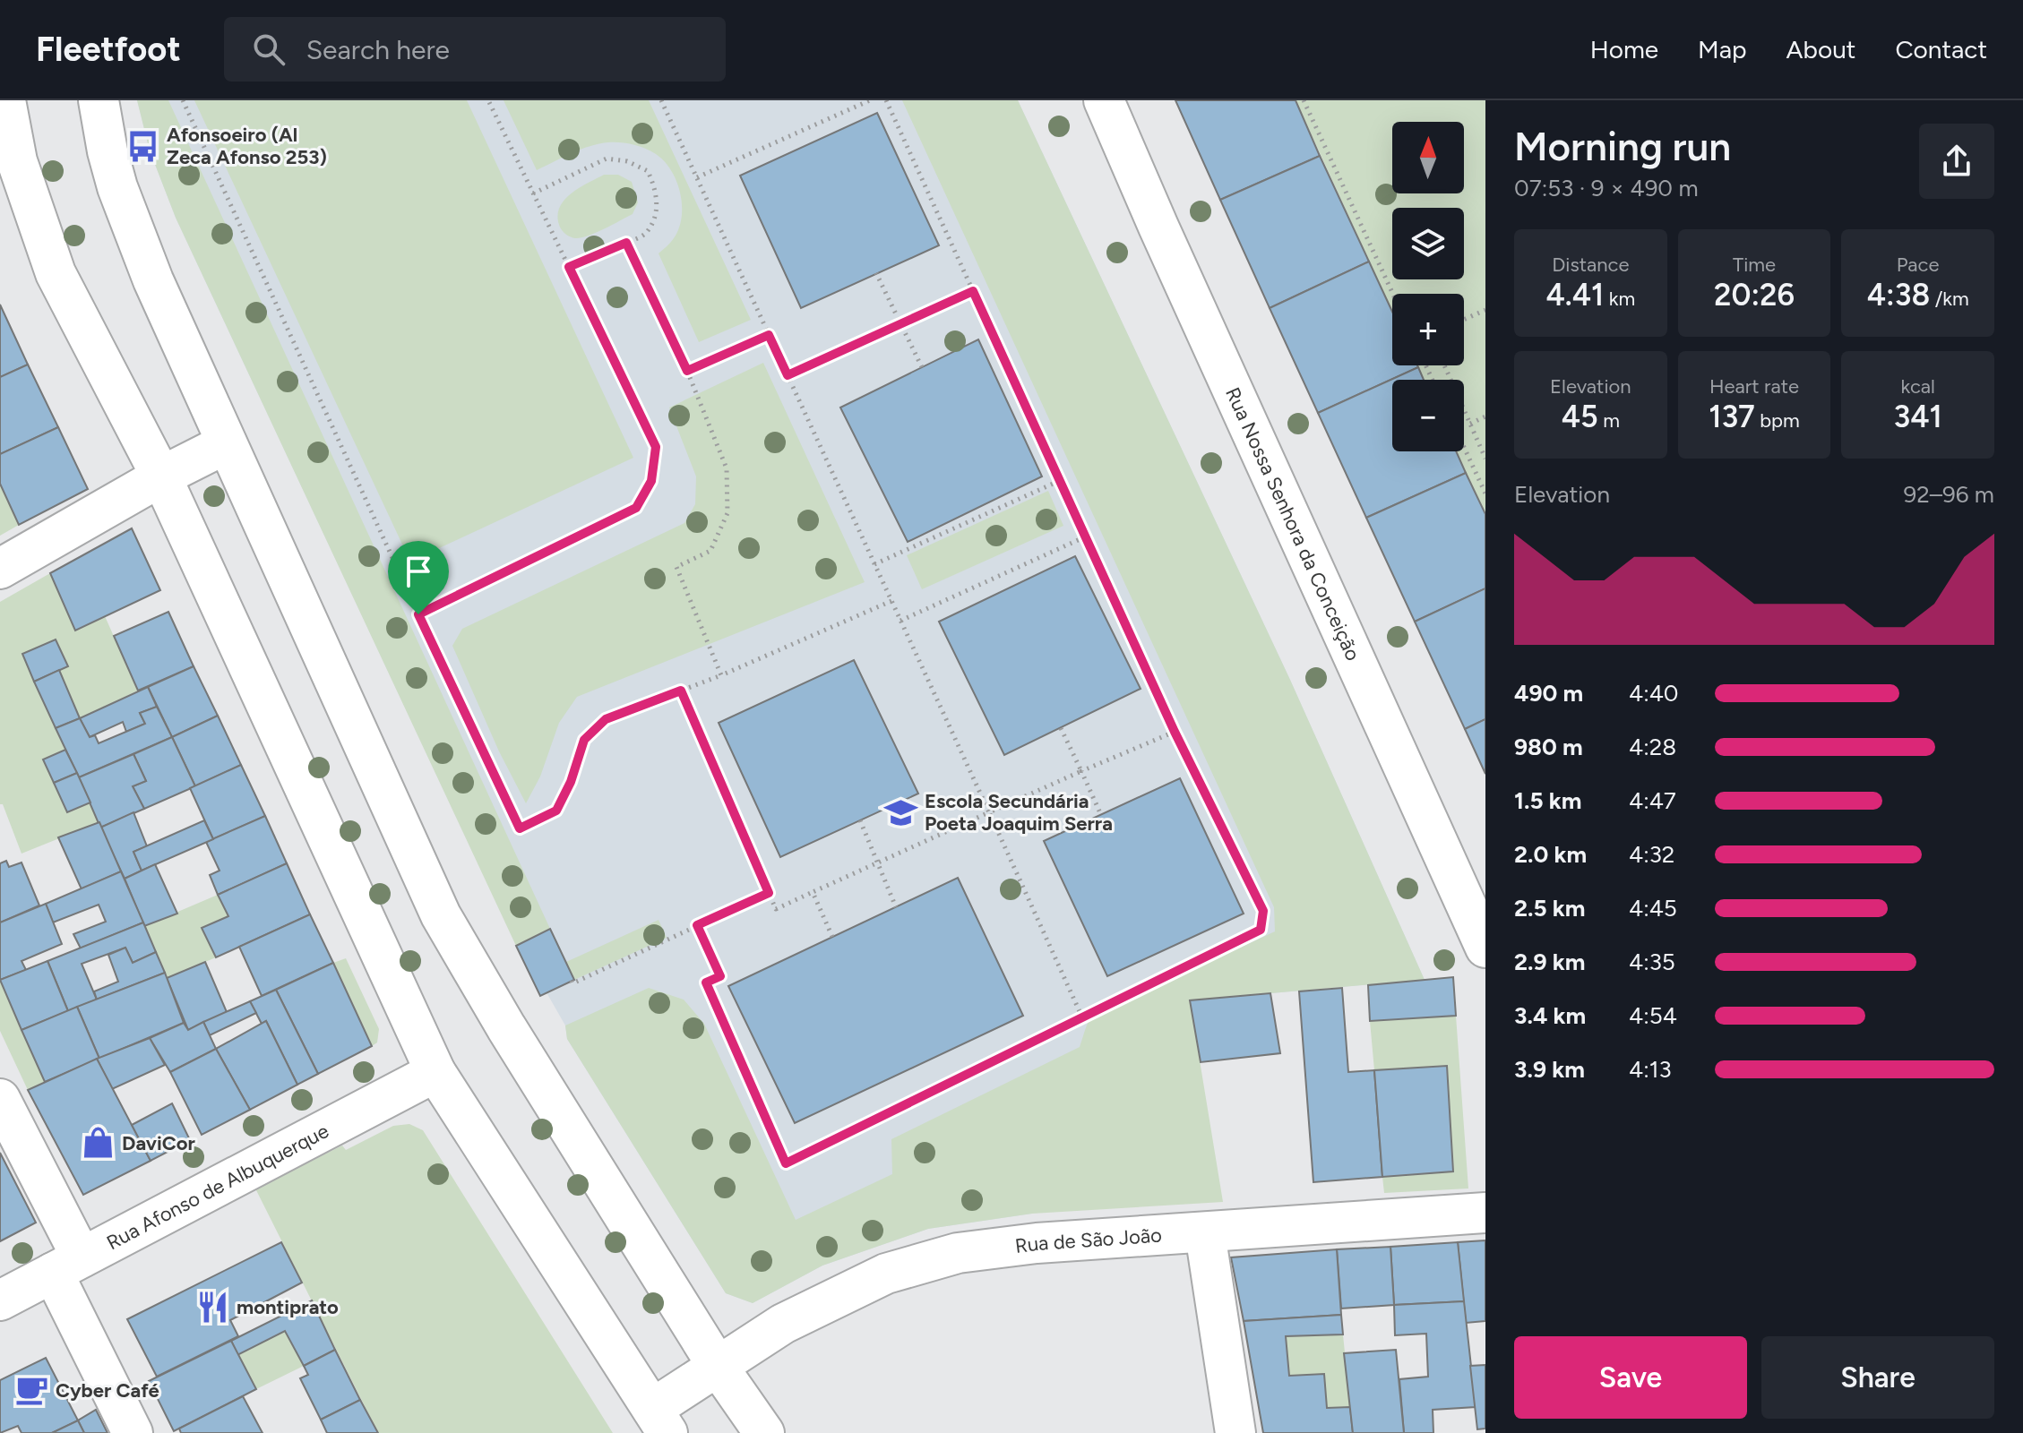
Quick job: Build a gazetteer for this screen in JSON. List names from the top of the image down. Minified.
{"streets":{"street":["Rua Nossa Senhora da Conceição","Rua Afonso de Albuquerque","Rua de São João"]},"places":{"bus stop":["Afonsoeiro (Al Zeca Afonso 253)"],"school or university":["Escola Secundária Poeta Joaquim Serra"],"shop":["DaviCor"],"restaurant":["montiprato"],"cafe":["Cyber Café"]},"north":"top","page":{"header":"Fleetfoot","search":"Search here","nav":["Home","Map","About","Contact"],"heading":["Morning run","07:53 · 9 × 490 m"],"map_buttons":["+","−"],"stats":[["Distance","4.41 km"],["Time","20:26"],["Pace","4:38 /km"],["Elevation","45 m"],["Heart rate","137 bpm"],["kcal","341"]],"chart":["Elevation","92–96 m"],"list":[{"name":"490 m","note":"4:40"},{"name":"980 m","note":"4:28"},{"name":"1.5 km","note":"4:47"},{"name":"2.0 km","note":"4:32"},{"name":"2.5 km","note":"4:45"},{"name":"2.9 km","note":"4:35"},{"name":"3.4 km","note":"4:54"},{"name":"3.9 km","note":"4:13"}],"buttons":["Save","Share"]}}
